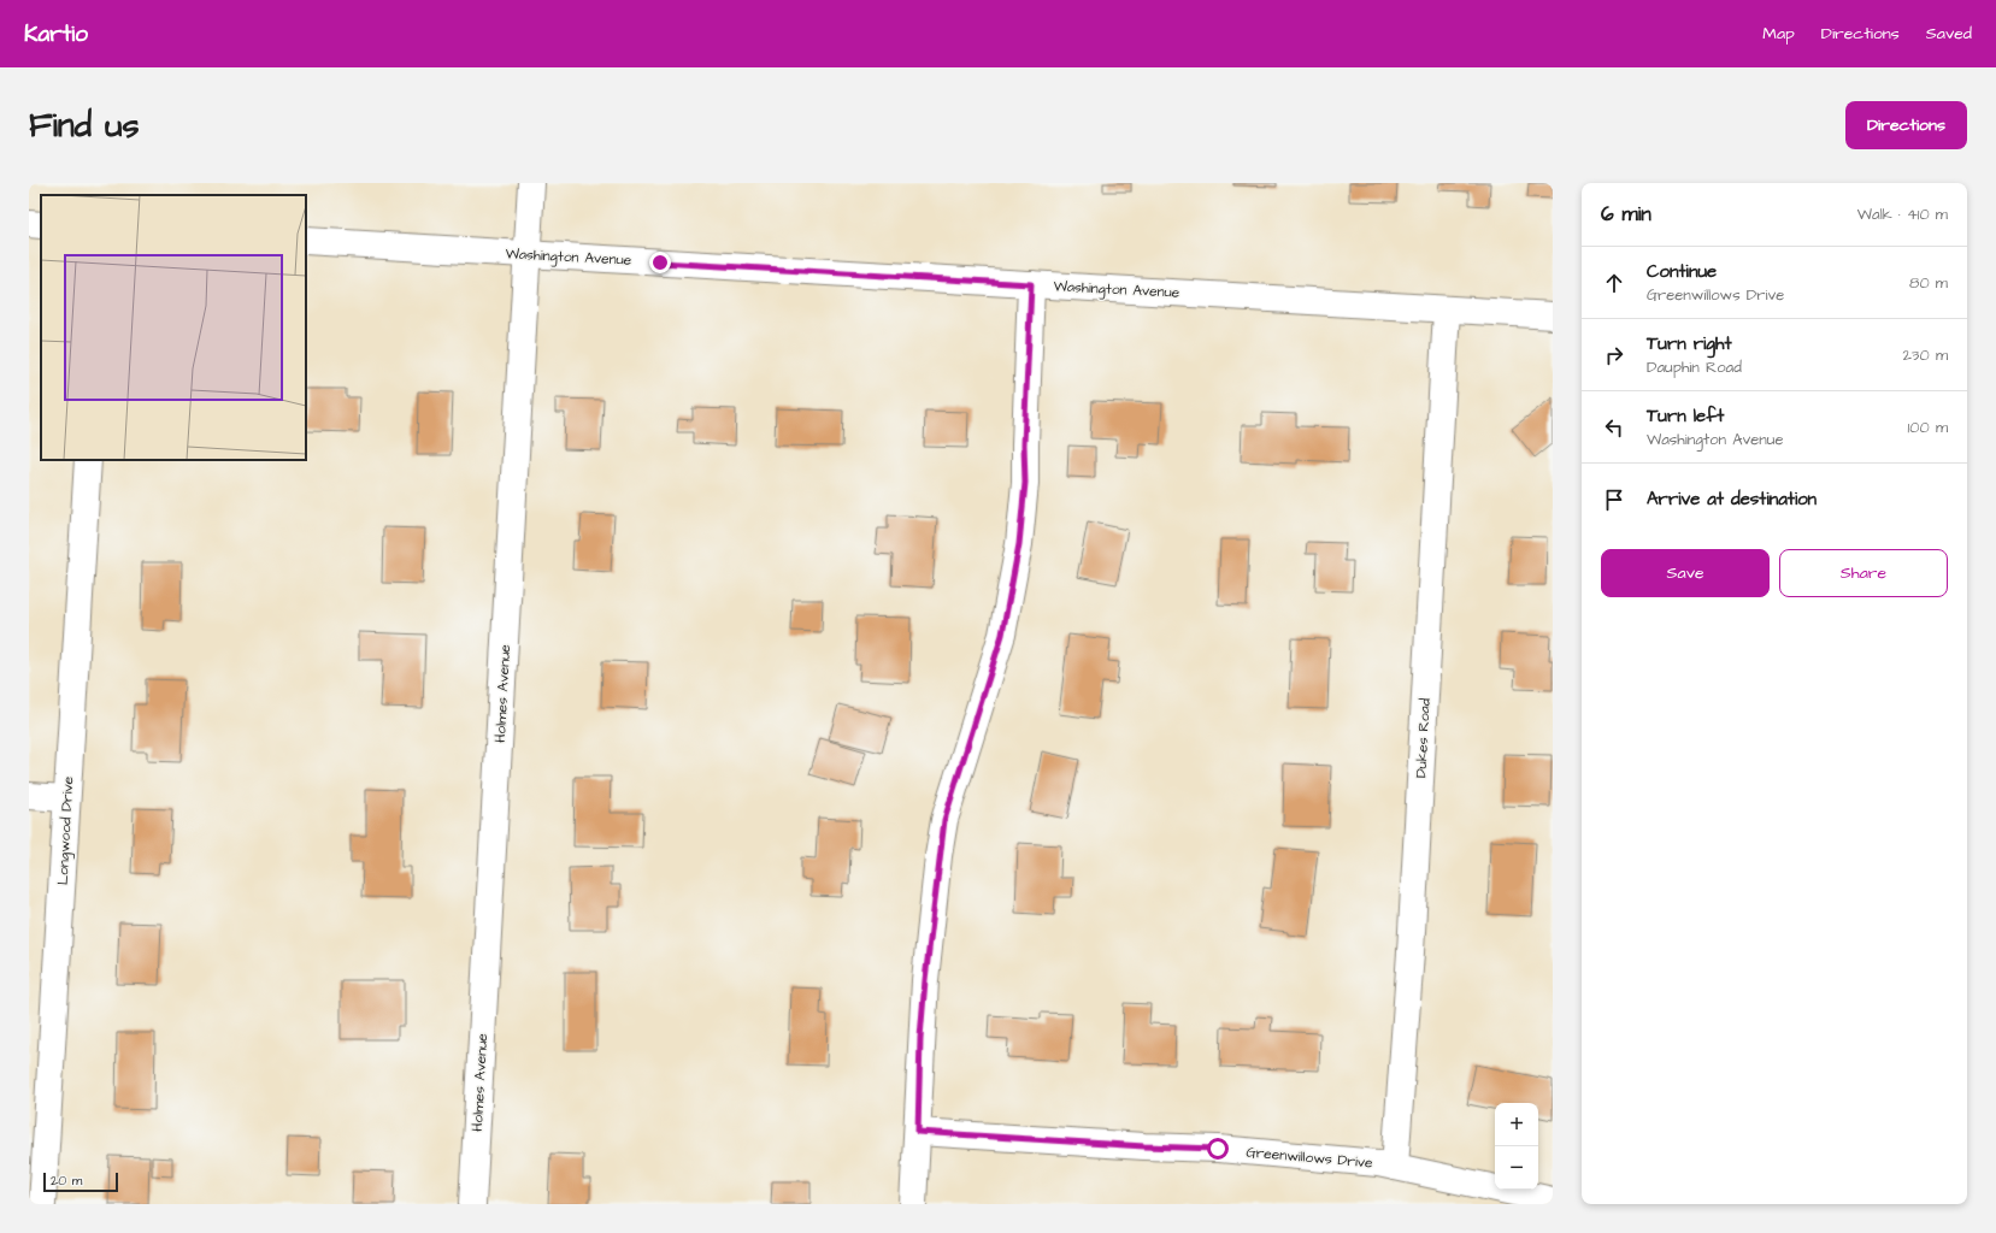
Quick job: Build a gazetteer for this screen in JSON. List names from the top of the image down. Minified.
{"streets":{"street":["Washington Avenue","Holmes Avenue","Dukes Road","Longwood Drive","Greenwillows Drive"]},"crossings":[["Washington Avenue","Holmes Avenue"],["Washington Avenue","Dukes Road"],["Dukes Road","Greenwillows Drive"]],"scale_bar":"20 m","page":{"header":"Kartio","nav":["Map","Directions","Saved"],"buttons":["Directions",["Save","Share"]],"title":"Find us","heading":["6 min","Walk · 410 m"],"list":[["Continue","Greenwillows Drive","80 m"],["Turn right","Dauphin Road","230 m"],["Turn left","Washington Avenue","100 m"],"Arrive at destination"],"map_buttons":["+","−"],"scale":"20 m"}}
